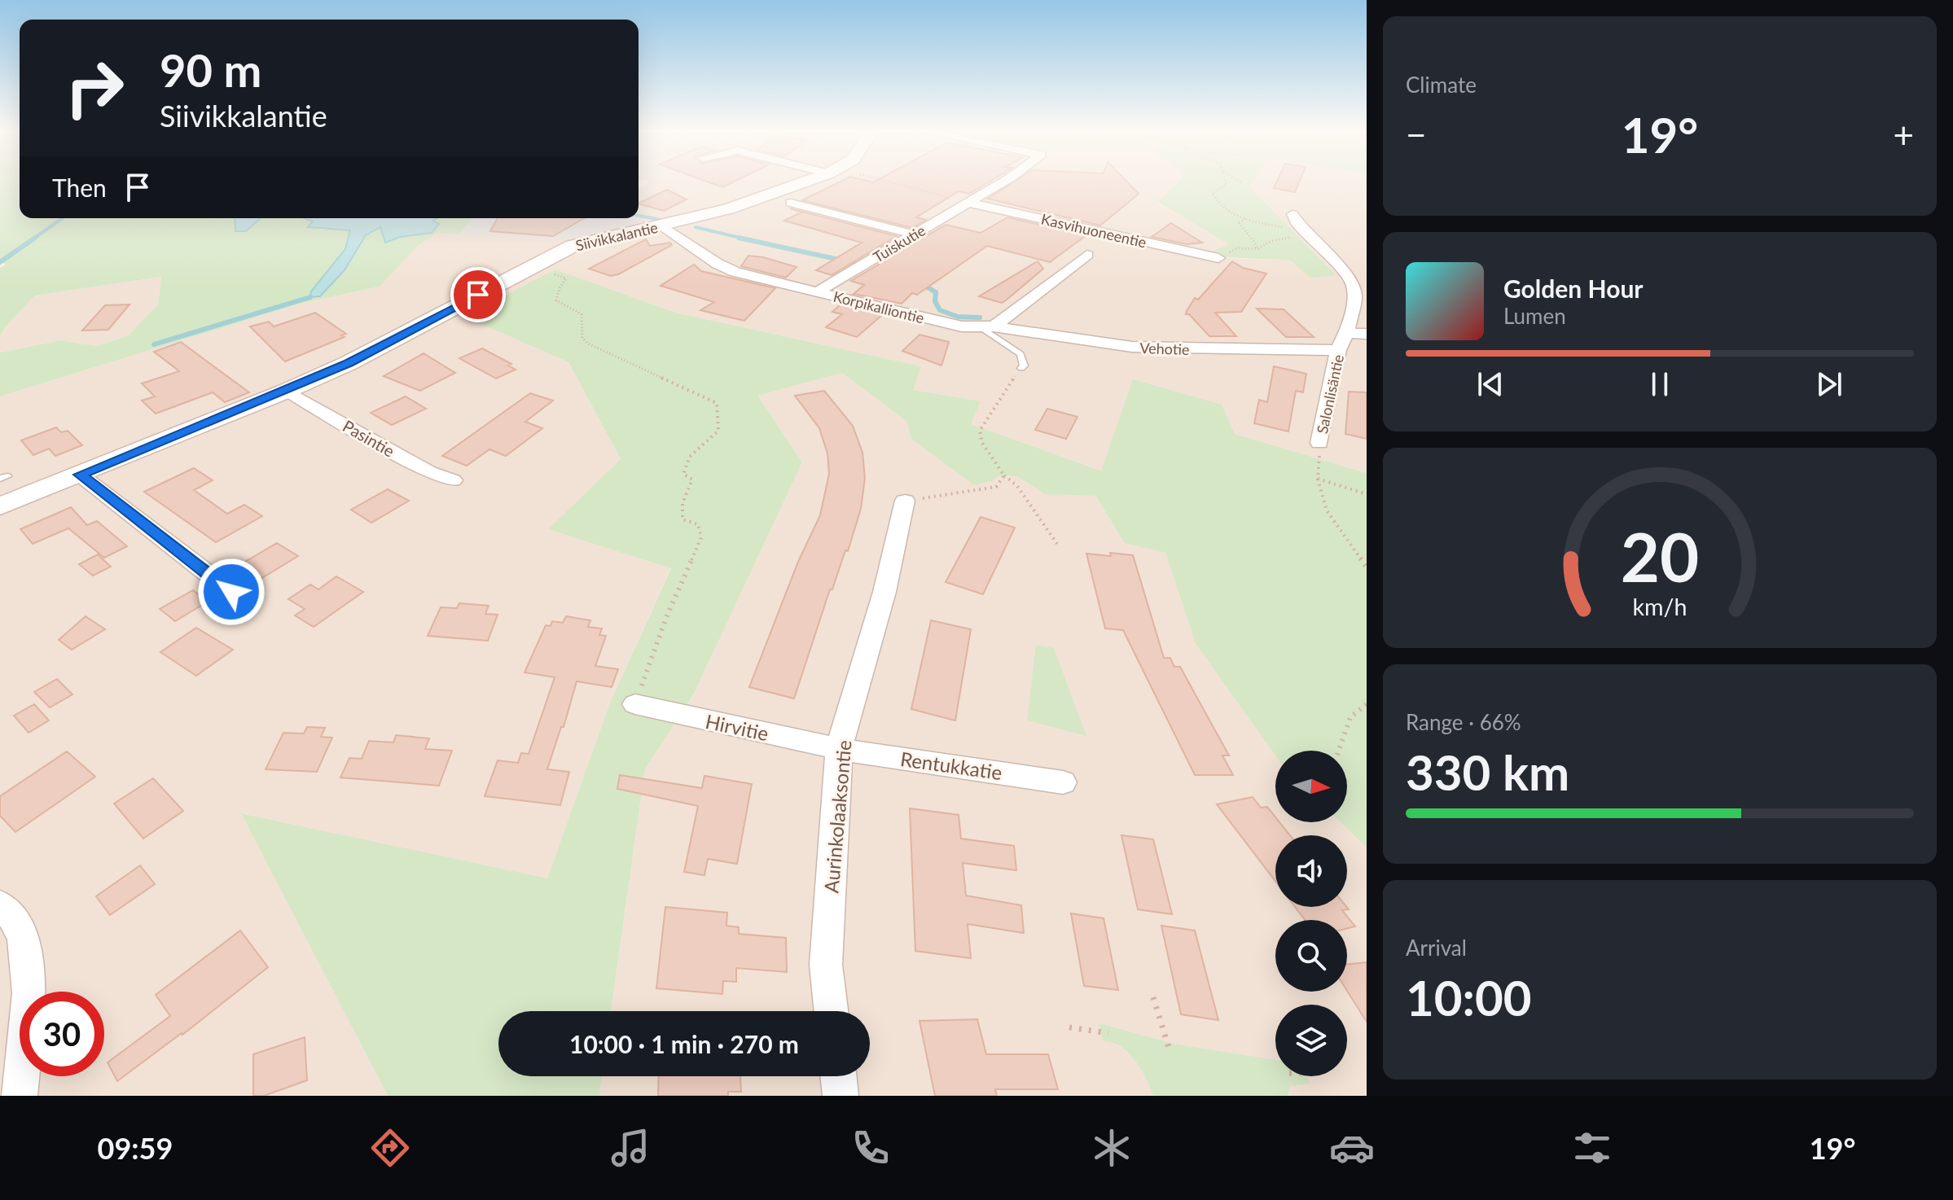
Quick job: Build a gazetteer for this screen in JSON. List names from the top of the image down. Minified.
{"streets":{"main road":["Siivikkalantie"],"street":["Kasvihuoneentie","Tuiskutie","Korpikalliontie","Vehotie","Salonlisäntie","Pasintie","Hirvitie","Rentukkatie","Aurinkolaaksontie"]},"crossings":[["Kasvihuoneentie","Tuiskutie"],["Siivikkalantie","Korpikalliontie"],["Siivikkalantie","Pasintie"],["Tuiskutie","Korpikalliontie"],["Korpikalliontie","Vehotie"],["Vehotie","Salonlisäntie"],["Hirvitie","Rentukkatie"],["Hirvitie","Aurinkolaaksontie"],["Rentukkatie","Aurinkolaaksontie"]],"north":"right","page":{"tile":["Climate",["Range · 66%","330 km"],["Arrival","10:00"]],"turn":["90 m","Siivikkalantie"],"heat":["−","19°","+"],"then":"Then","song":["Golden Hour","Lumen"],"limit":"30","trip":"10:00 · 1 min · 270 m","tabs":["09:59","19°"],"gauge":["20","km/h"]}}
